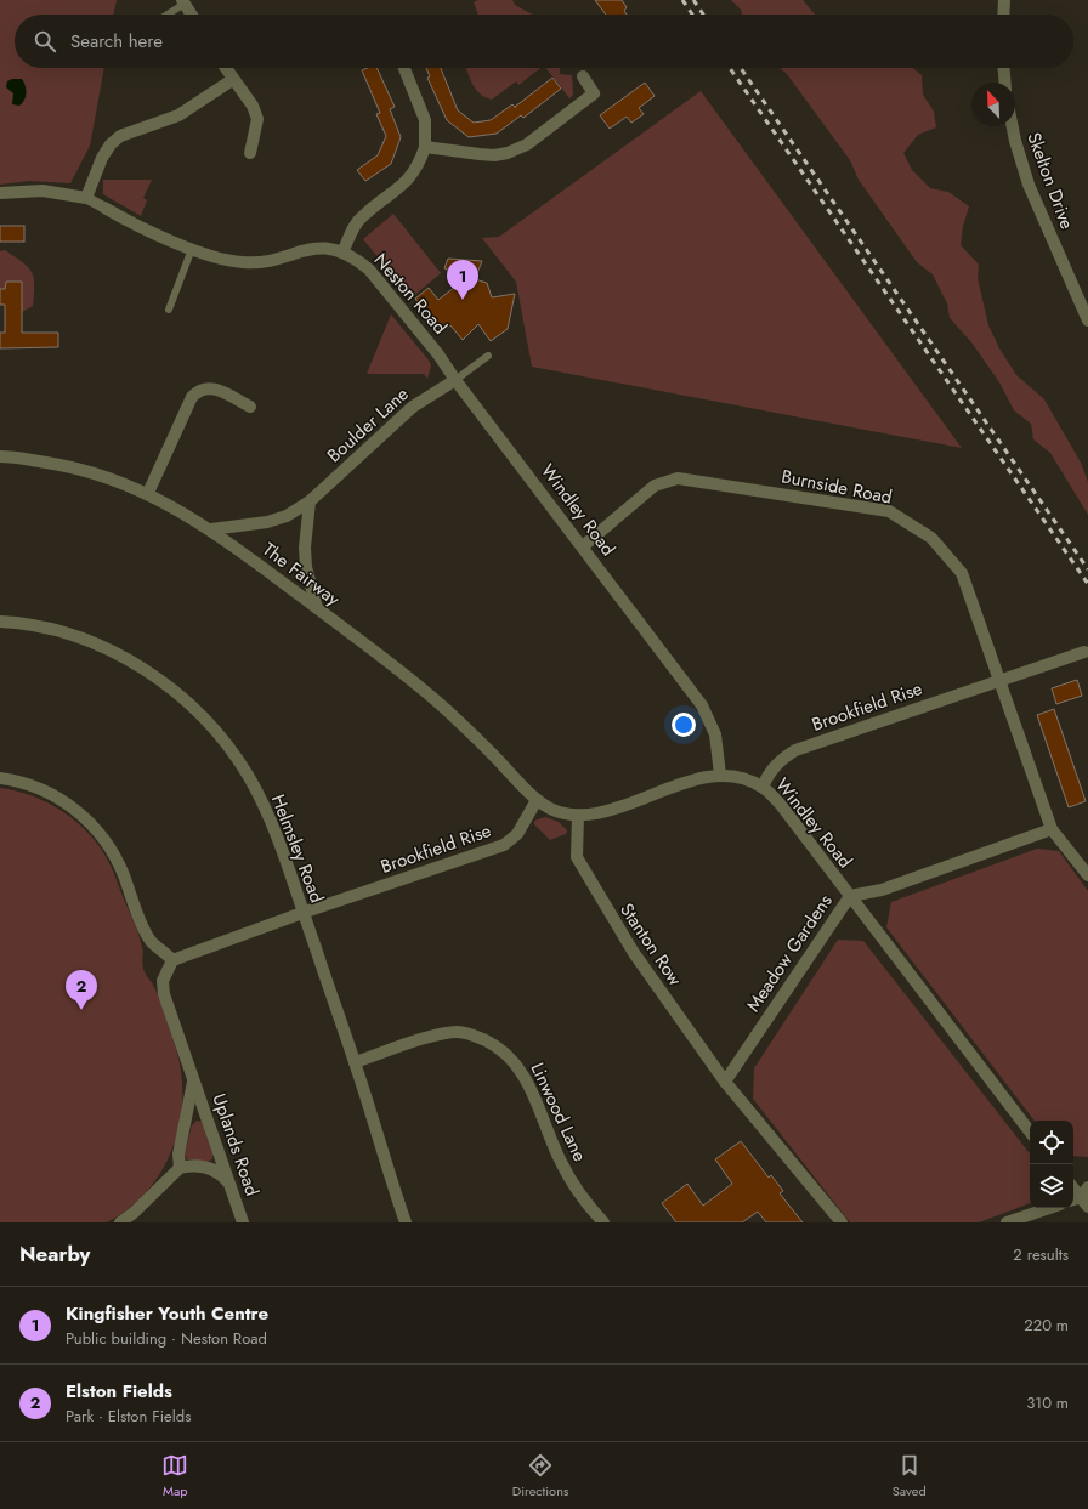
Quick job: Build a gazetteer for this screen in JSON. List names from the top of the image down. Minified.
{"streets":{"street":["Skelton Drive","Neston Road","Boulder Lane","Burnside Road","Windley Road","The Fairway","Brookfield Rise","Helmsley Road","Stanton Row","Meadow Gardens","Linwood Lane","Uplands Road"]},"crossings":[["Neston Road","Boulder Lane"],["Neston Road","Windley Road"],["Boulder Lane","Windley Road"],["Boulder Lane","The Fairway"],["Burnside Road","Windley Road"],["Burnside Road","Brookfield Rise"],["Burnside Road","Meadow Gardens"],["Windley Road","Brookfield Rise"],["Windley Road","Meadow Gardens"],["The Fairway","Brookfield Rise"],["Brookfield Rise","Helmsley Road"],["Brookfield Rise","Uplands Road"],["Helmsley Road","Linwood Lane"],["Stanton Row","Meadow Gardens"]],"north":"top left","page":{"search":"Search here","pins":["1","2"],"heading":["Nearby","2 results"],"list":[{"mark":"1","name":"Kingfisher Youth Centre","note":"Public building · Neston Road","value":"220 m"},{"mark":"2","name":"Elston Fields","note":"Park · Elston Fields","value":"310 m"}],"nav":["Map","Directions","Saved"]}}
